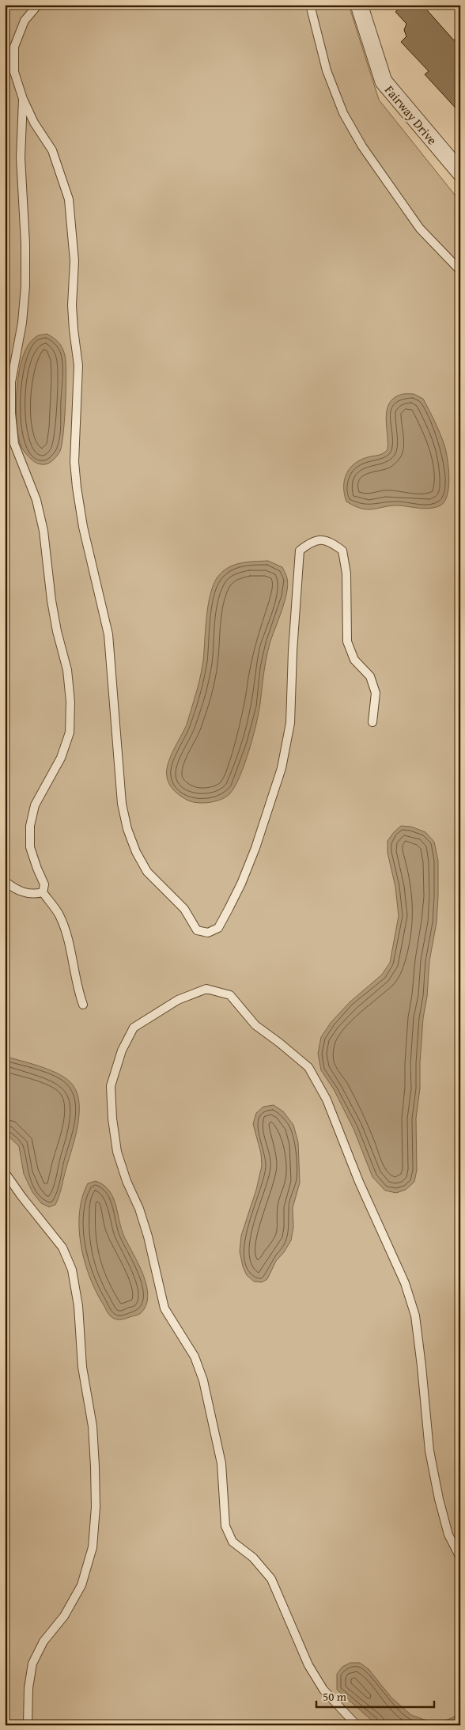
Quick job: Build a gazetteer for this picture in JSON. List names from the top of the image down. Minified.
{"streets":{"street":["Fairway Drive"]},"scale_bar":"50 m"}
